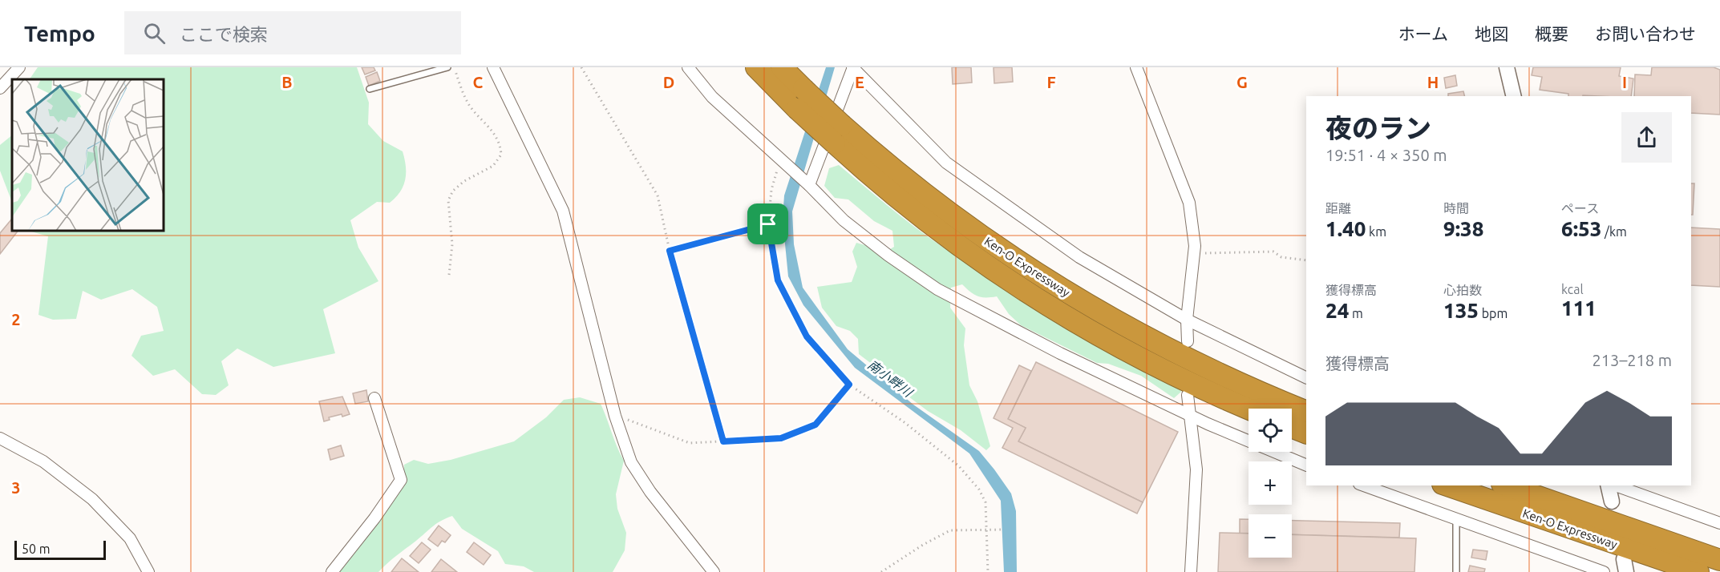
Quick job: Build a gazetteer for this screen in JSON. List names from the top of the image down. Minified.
{"streets":{"highway":["Ken-O Expressway"]},"water":["南小畔川"],"scale_bar":"50 m","page":{"header":"Tempo","search":"ここで検索","nav":["ホーム","地図","概要","お問い合わせ"],"heading":["夜のラン","19:51 · 4 × 350 m"],"stats":[["距離","1.40 km"],["時間","9:38"],["ペース","6:53 /km"],["獲得標高","24 m"],["心拍数","135 bpm"],["kcal","111"]],"chart":["獲得標高","213–218 m"],"map_buttons":["+","−"],"scale":"50 m"},"grid":{"columns":["B","C","D","E","F","G","H","I"],"rows":["2","3"]}}
